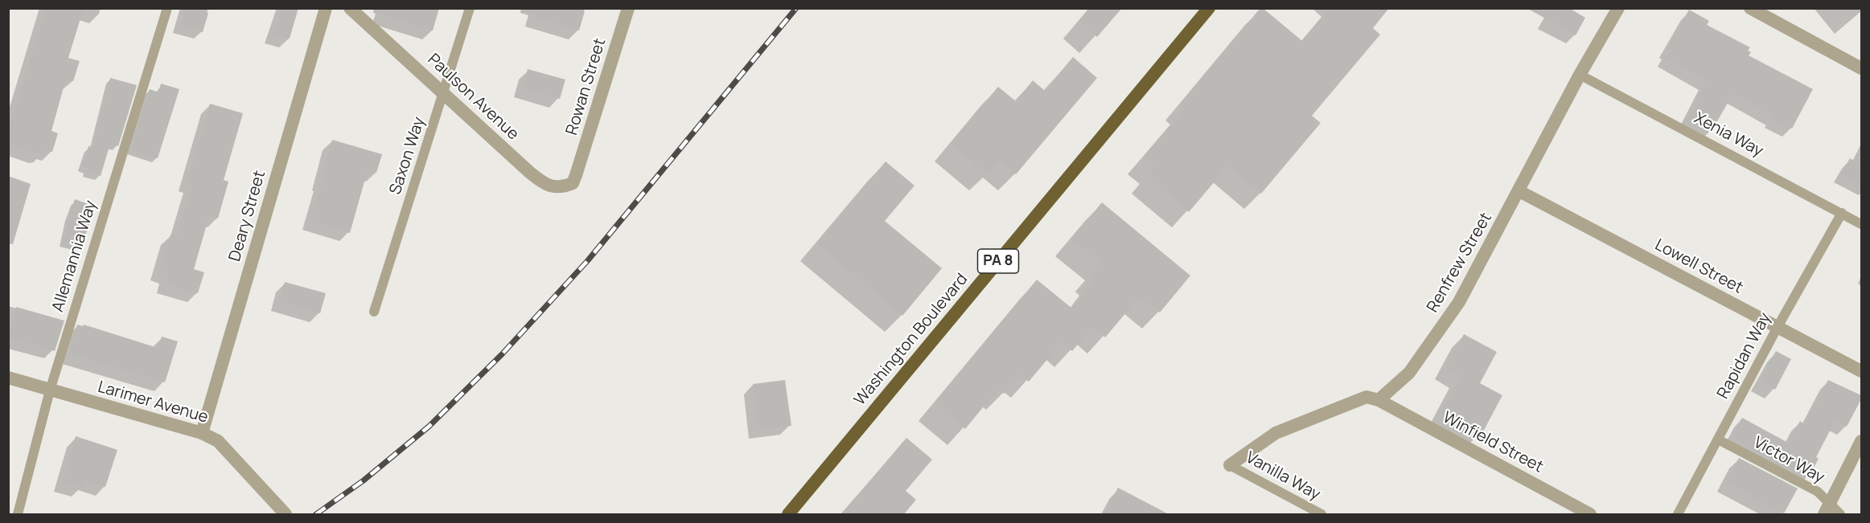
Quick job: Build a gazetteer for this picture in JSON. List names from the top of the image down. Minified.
{"streets":{"highway":["PA 8","Washington Boulevard"],"street":["Rowan Street","Paulson Avenue","Deary Street","Renfrew Street","Lowell Street","Larimer Avenue","Winfield Street"],"lane":["Xenia Way","Saxon Way","Allemannia Way","Rapidan Way","Victor Way","Vanilla Way"]},"crossings":[["Rowan Street","Paulson Avenue"],["Paulson Avenue","Saxon Way"],["Xenia Way","Renfrew Street"],["Xenia Way","Rapidan Way"],["Deary Street","Larimer Avenue"],["Allemannia Way","Larimer Avenue"],["Renfrew Street","Lowell Street"],["Renfrew Street","Winfield Street"],["Lowell Street","Rapidan Way"],["Rapidan Way","Victor Way"]]}
